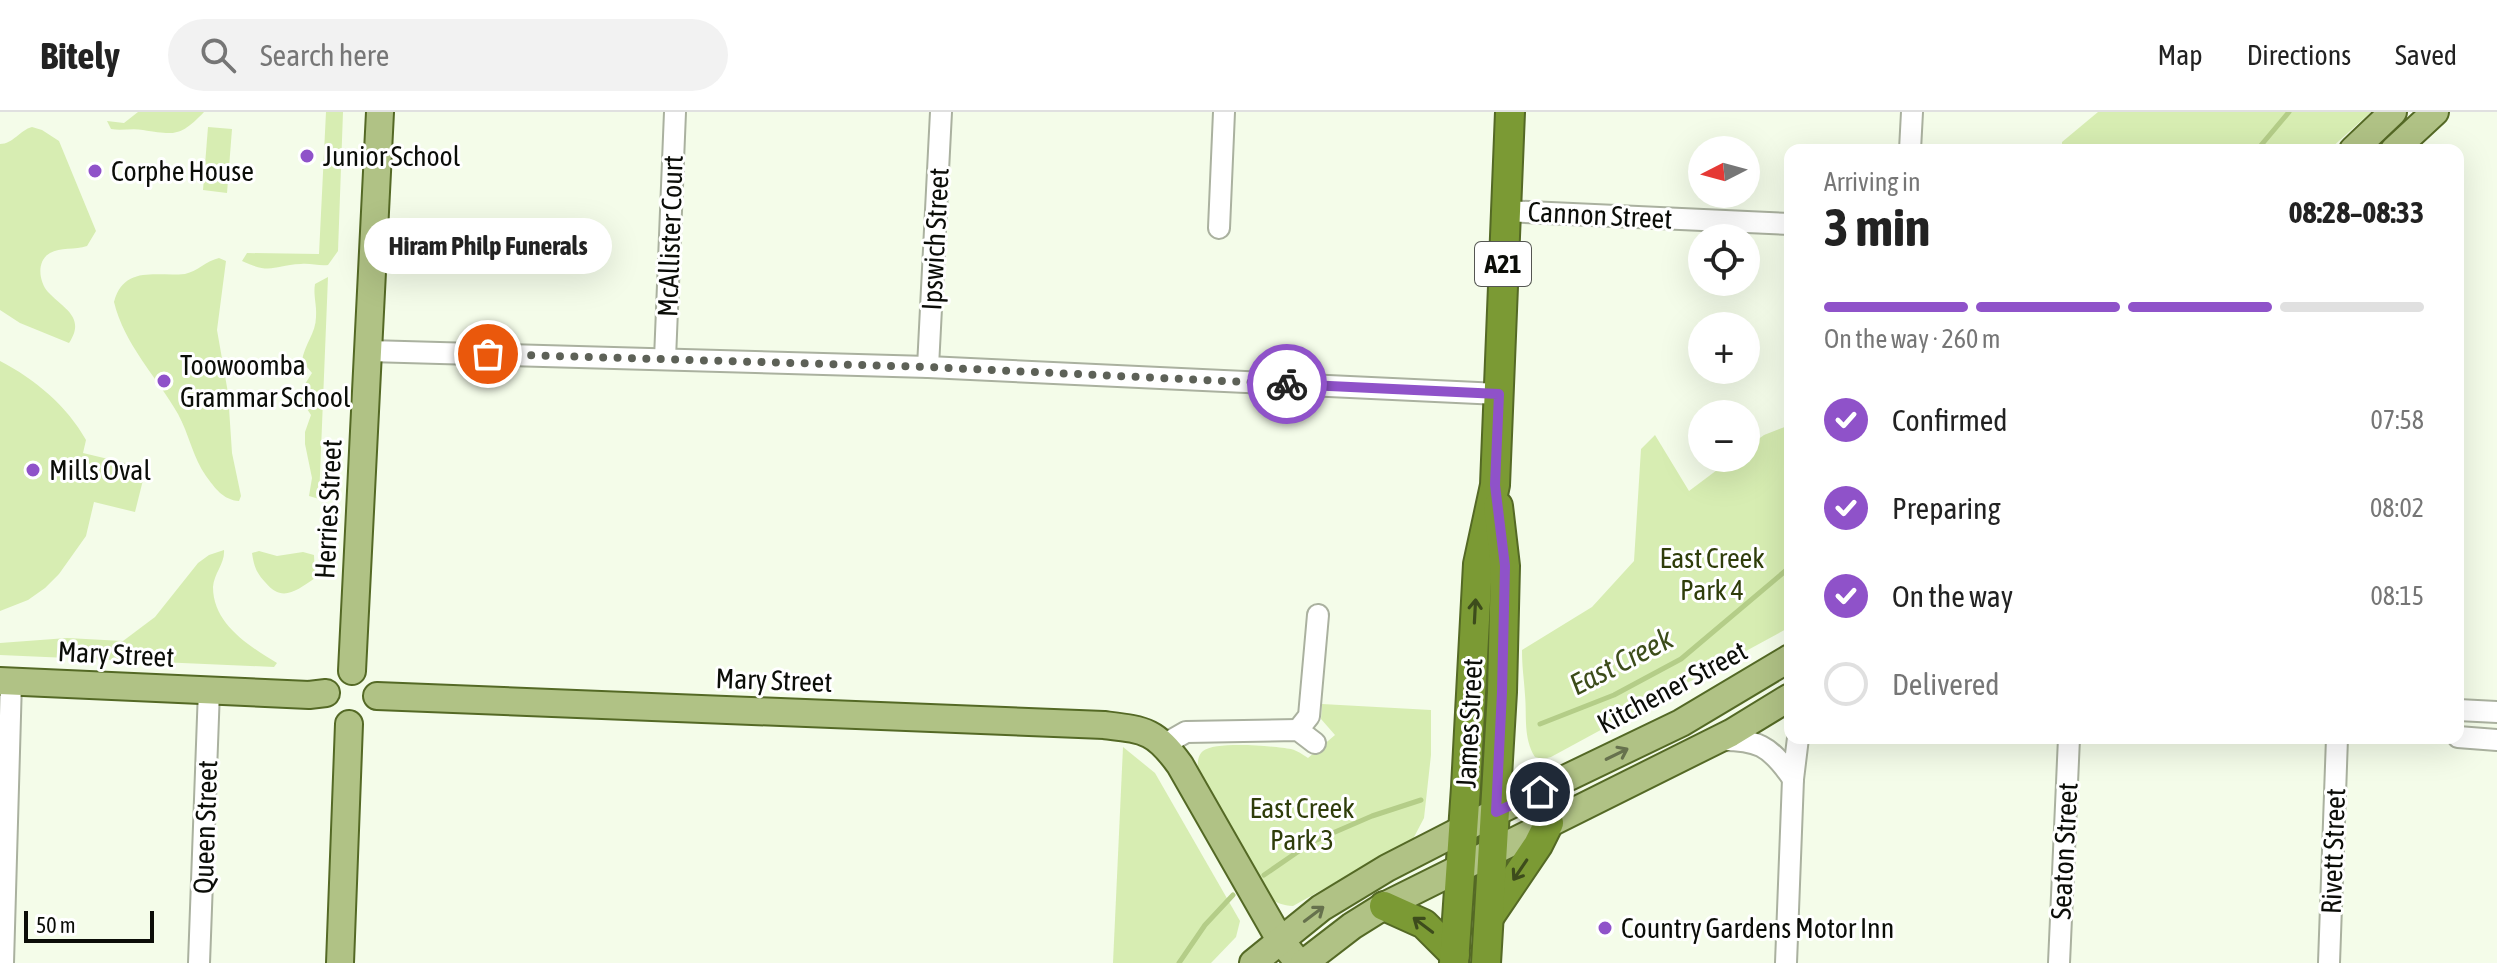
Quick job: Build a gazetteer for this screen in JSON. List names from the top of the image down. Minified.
{"streets":{"highway":["A21","James Street"],"main road":["Herries Street","Mary Street","Kitchener Street"],"street":["Cannon Street","McAllister Court","Ipswich Street","Queen Street","Seaton Street","Rivett Street"]},"crossings":[["Cannon Street","James Street"],["Herries Street","Mary Street"],["Mary Street","Queen Street"],["Kitchener Street","James Street"]],"water":["East Creek"],"parks":["East Creek Park 4","East Creek Park 3"],"places":["Junior School","Corphe House","Hiram Philp Funerals","Toowoomba Grammar School","Mills Oval","Country Gardens Motor Inn"],"scale_bar":"50 m","north":"left","page":{"header":"Bitely","search":"Search here","nav":["Map","Directions","Saved"],"map_buttons":["+","−"],"heading":["3 min","Arriving in","08:28–08:33"],"bubble":"Hiram Philp Funerals","bar":"On the way · 260 m","list":[["Confirmed","07:58"],["Preparing","08:02"],["On the way","08:15"],"Delivered"],"scale":"50 m"}}
